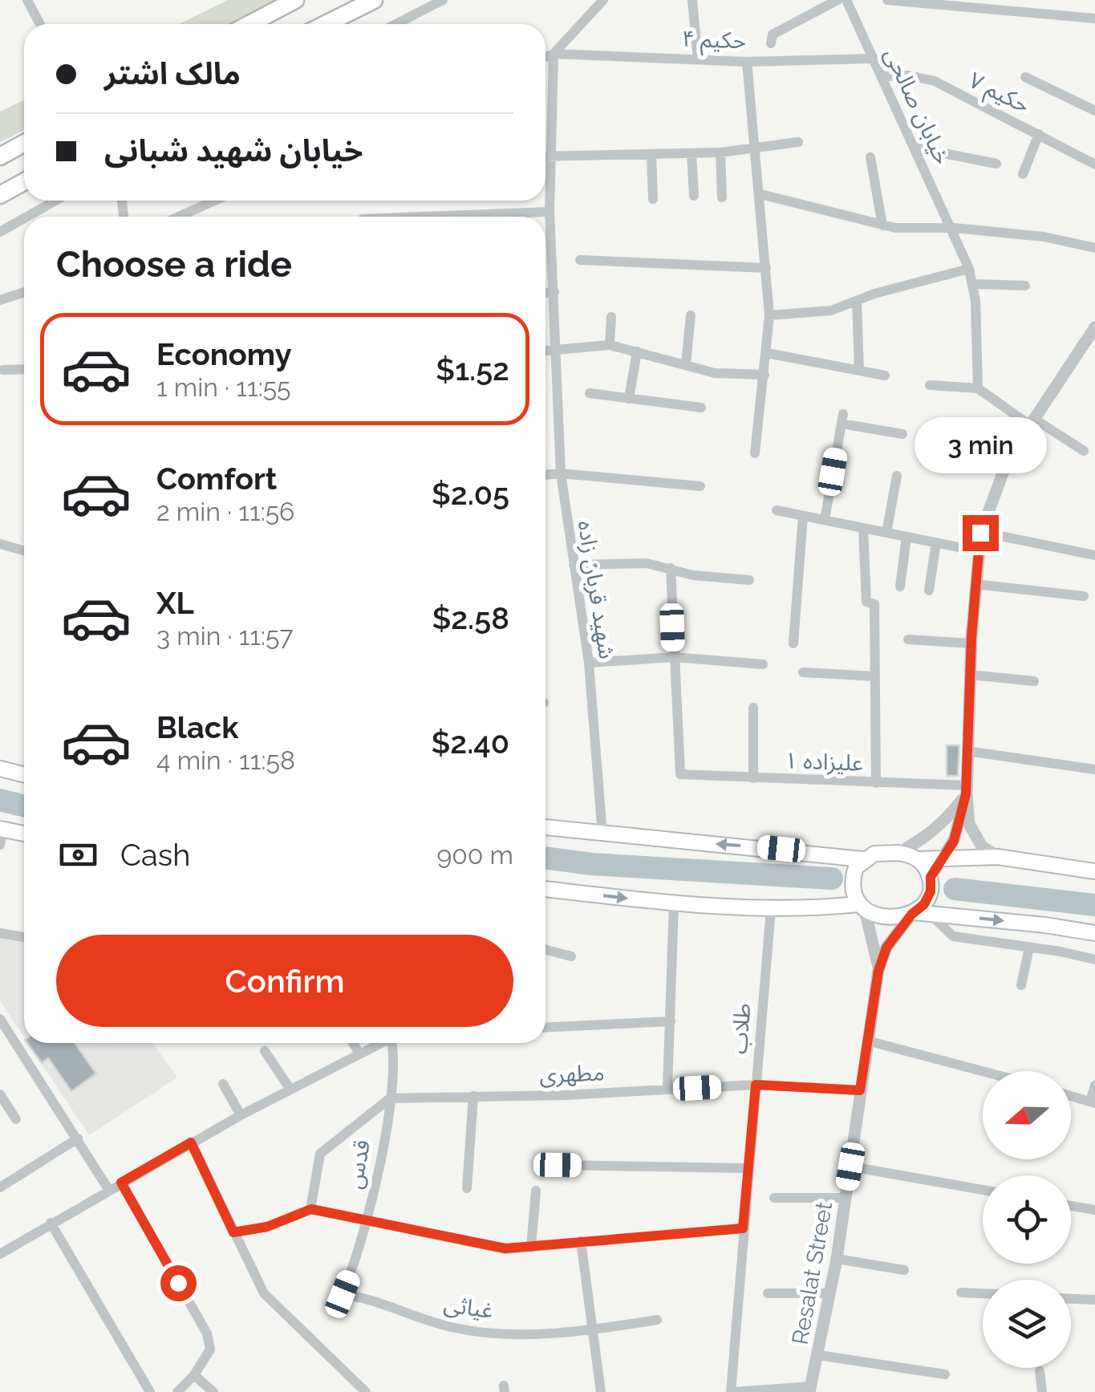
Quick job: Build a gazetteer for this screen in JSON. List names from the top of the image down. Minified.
{"streets":{"street":["حکیم ۴","حکیم ۷","خیابان صالحی","شهید قربان زاده","علیزاده ۱","طلاب","مطهری","قدس","Resalat Street","غیاثی"]},"crossings":[["حکیم ۴","خیابان صالحی"],["حکیم ۴","شهید قربان زاده"],["حکیم ۷","خیابان صالحی"],["طلاب","مطهری"],["مطهری","قدس"],["مطهری","Resalat Street"],["قدس","غیاثی"]],"north":"left","page":{"banner":["مالک اشتر","خیابان شهید شبانی"],"heading":"Choose a ride","list":[{"name":"Economy","note":"1 min · 11:55","value":"$1.52"},{"name":"Comfort","note":"2 min · 11:56","value":"$2.05"},{"name":"XL","note":"3 min · 11:57","value":"$2.58"},{"name":"Black","note":"4 min · 11:58","value":"$2.40"}],"bubble":"3 min","pay":["Cash","900 m"],"buttons":"Confirm"}}
